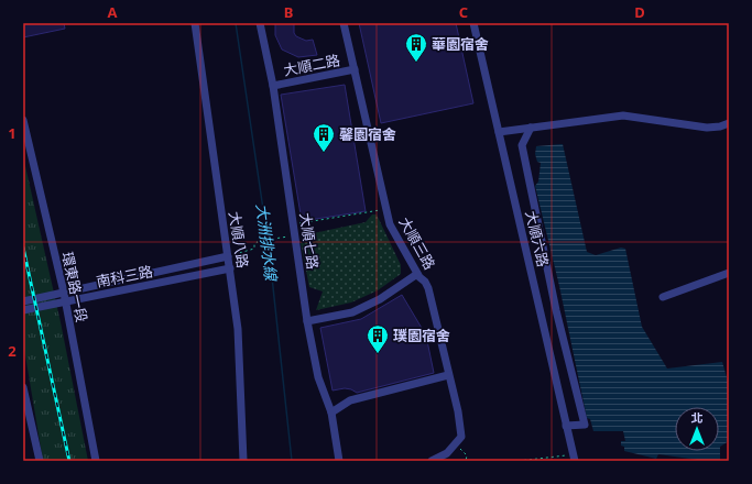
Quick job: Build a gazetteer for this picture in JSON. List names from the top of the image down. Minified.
{"streets":{"street":["大順二路","大順六路","大順八路","大順七路","大順三路","南科三路","環東路一段"]},"crossings":[["大順二路","大順七路"],["大順二路","大順三路"],["大順八路","南科三路"],["南科三路","環東路一段"]],"water":["大洲排水線"],"places":{"building":["華園宿舍","馨園宿舍","璞園宿舍"]},"north":"top","grid":{"columns":["A","B","C","D"],"rows":["1","2"]}}
